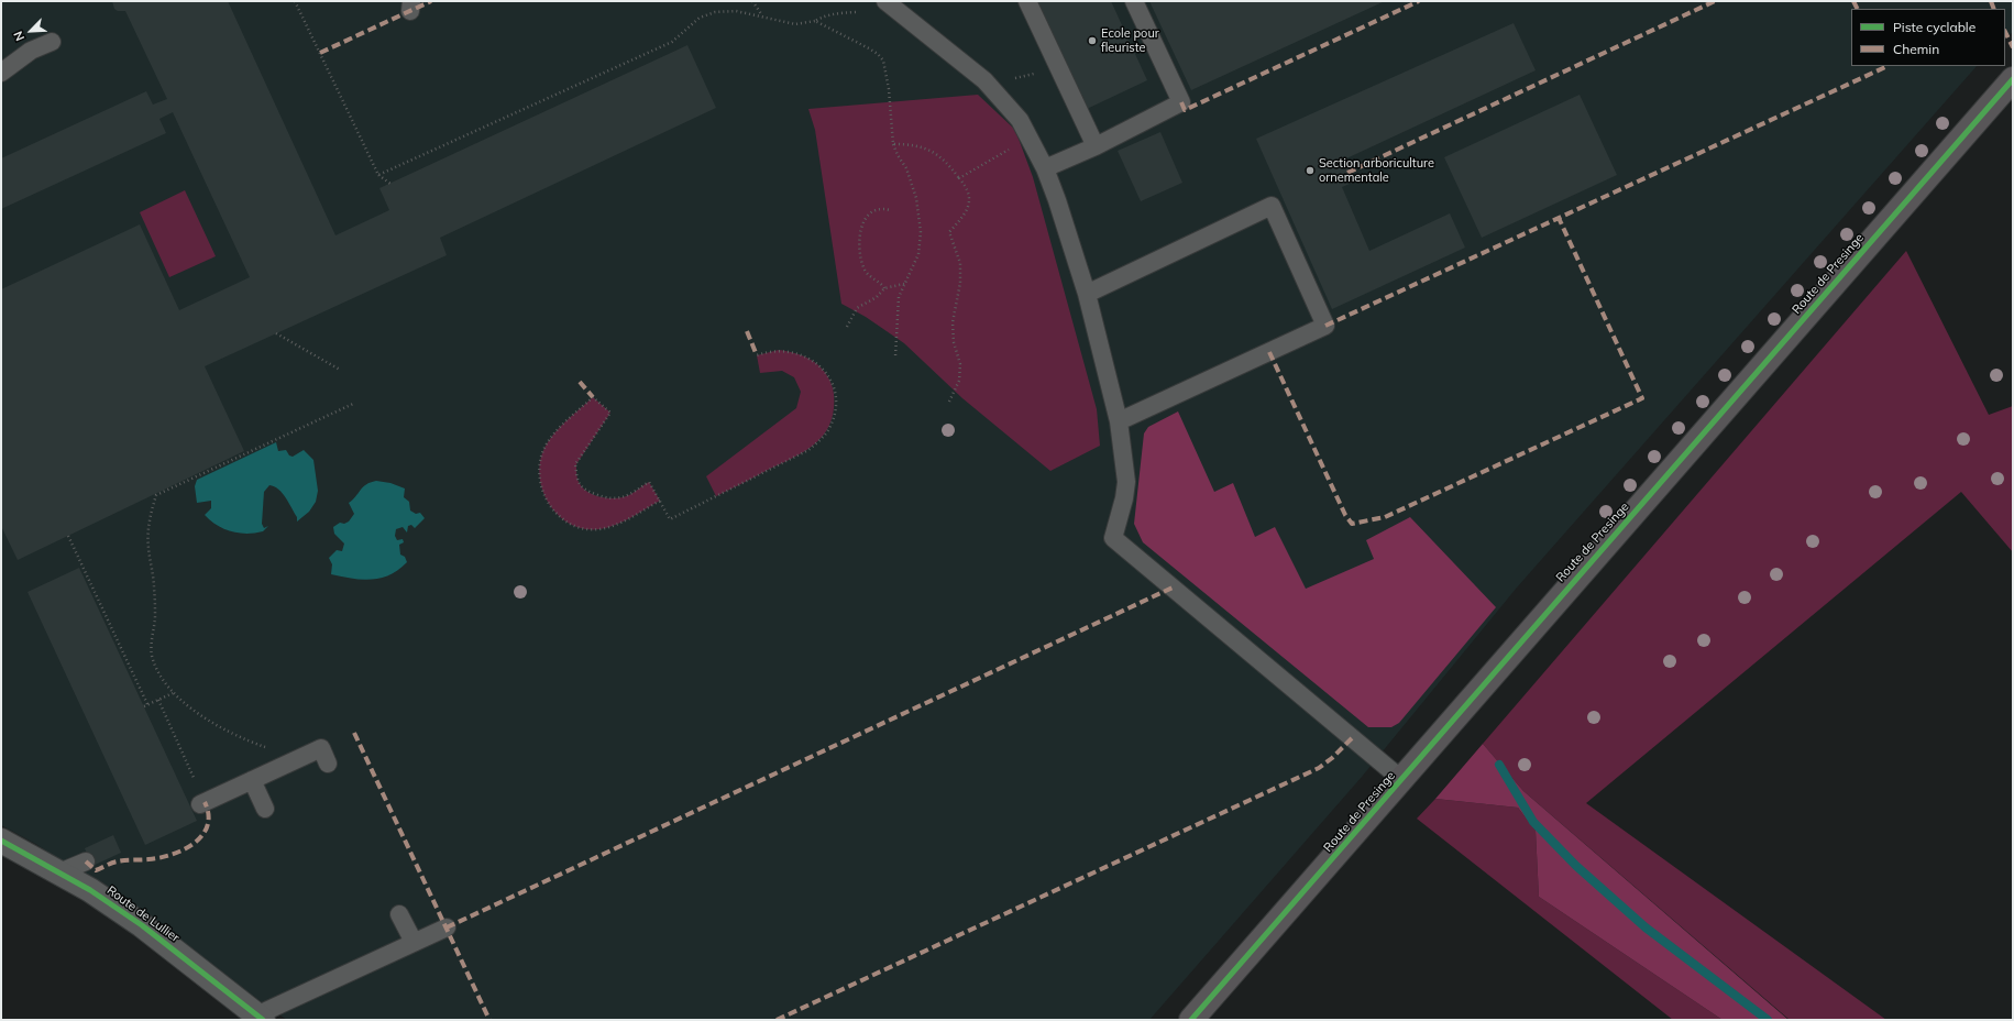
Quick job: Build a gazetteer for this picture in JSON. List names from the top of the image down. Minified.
{"streets":{"street":["Route de Presinge","Route de Lullier"]},"places":["Ecole pour fleuriste","Section arboriculture ornementale"],"legend":["Piste cyclable","Chemin"],"north":"bottom left"}
